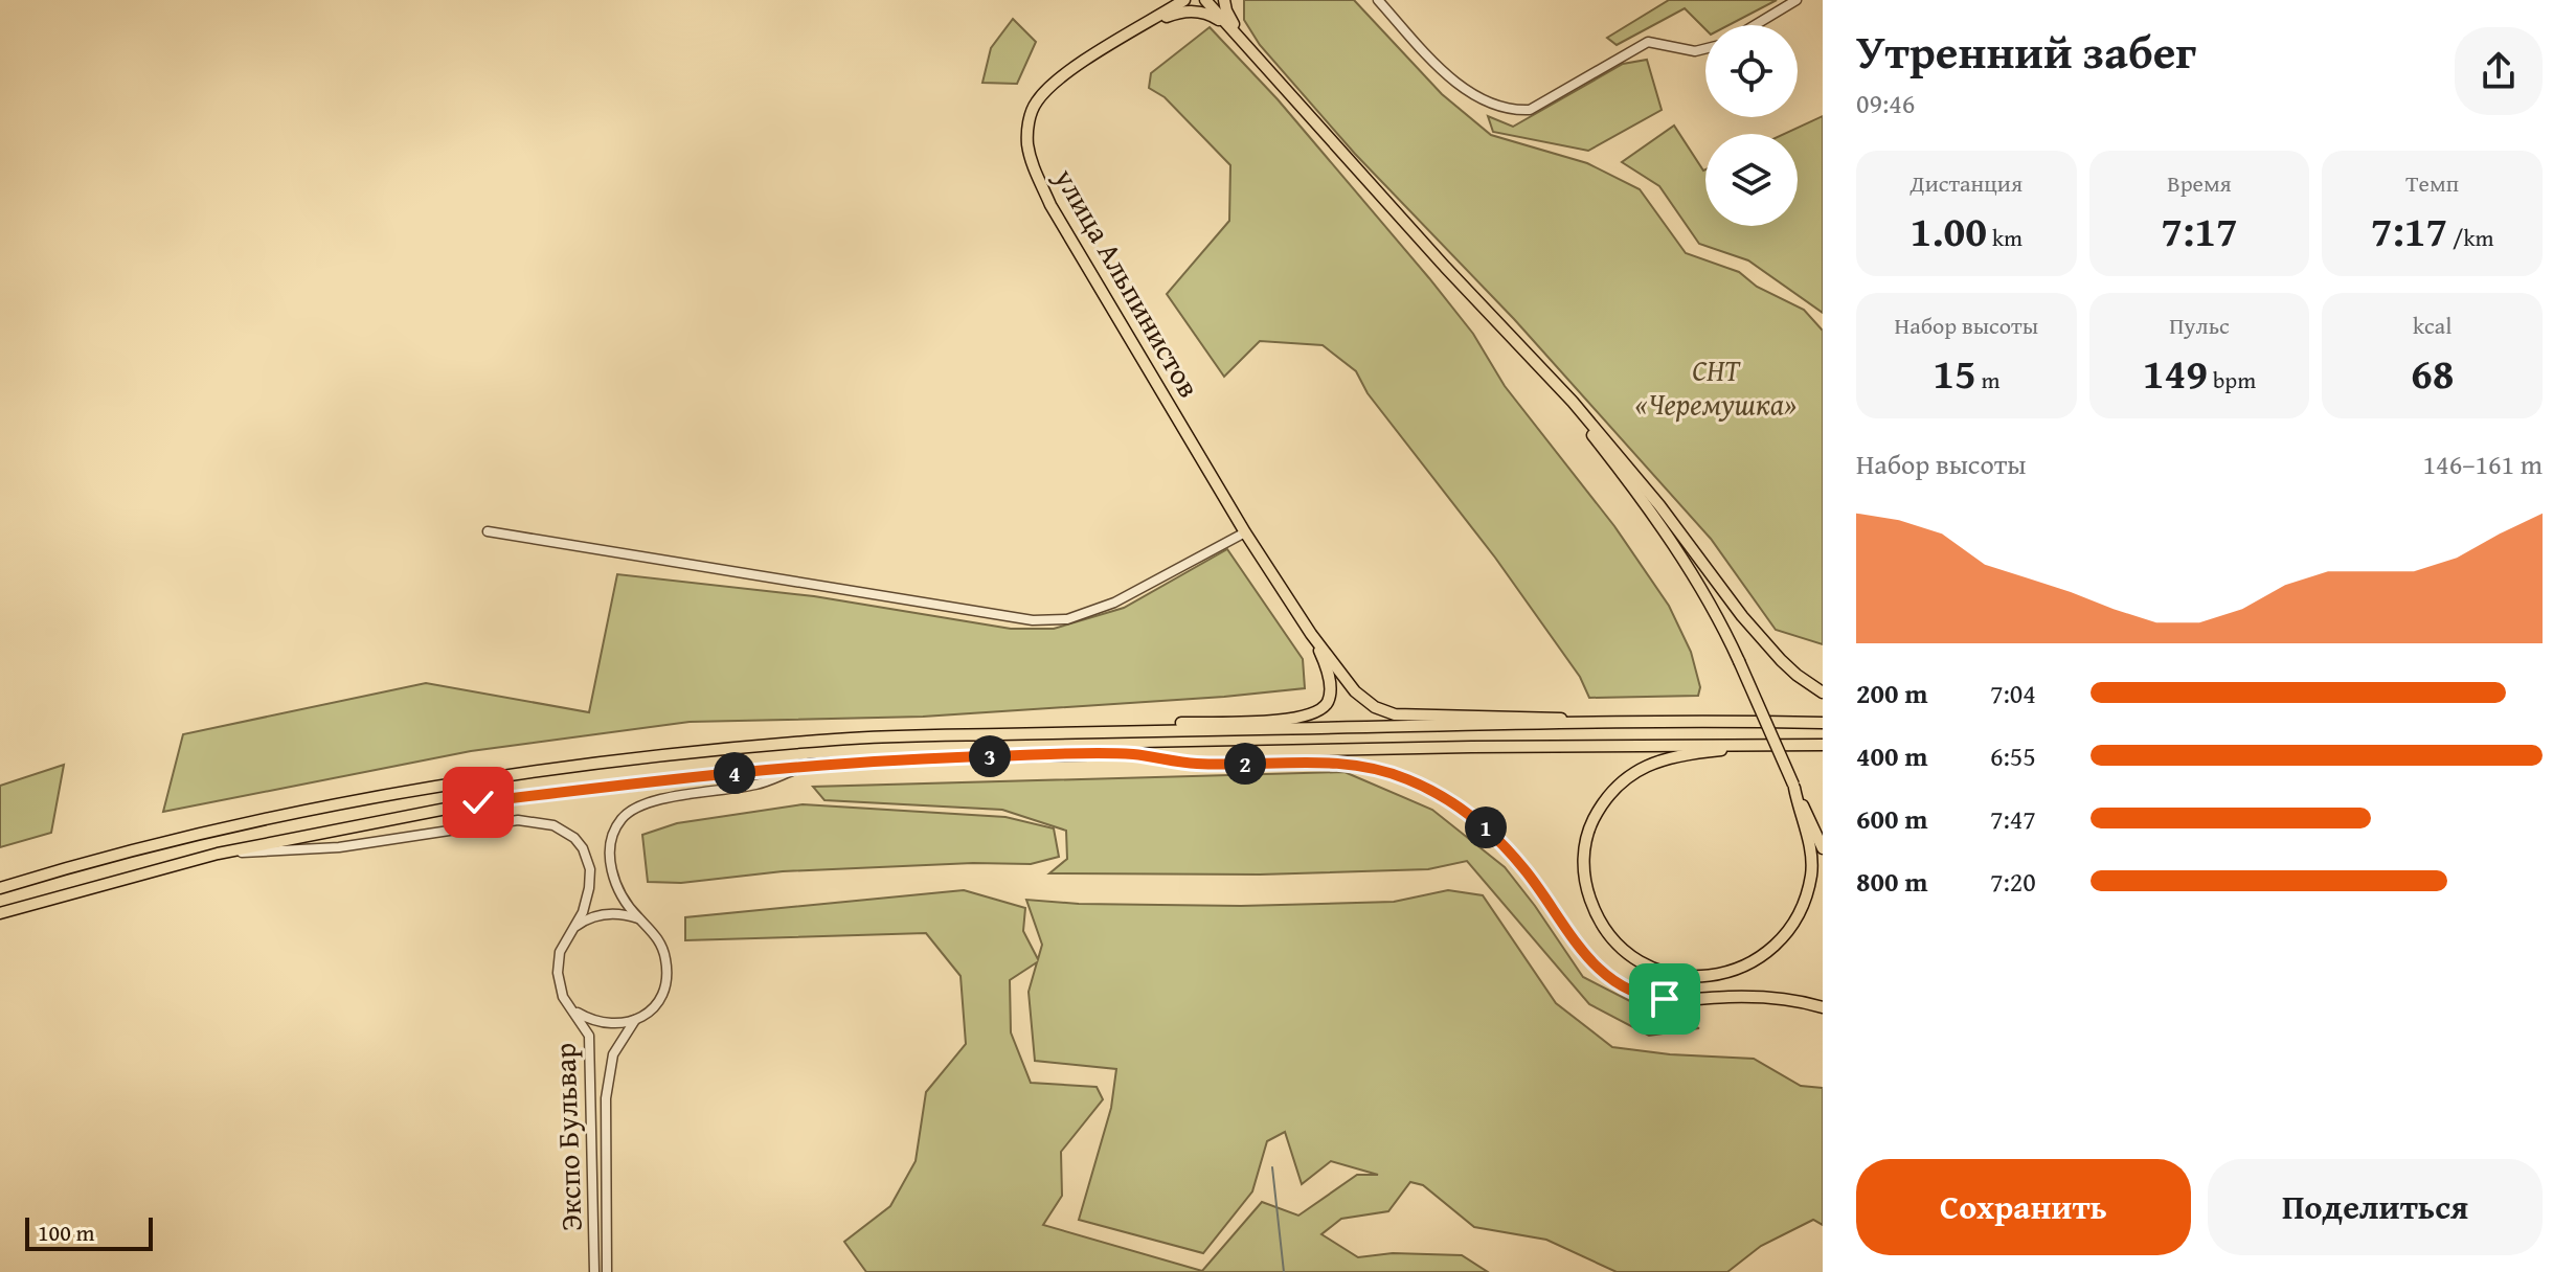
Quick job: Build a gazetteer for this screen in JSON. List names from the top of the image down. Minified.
{"streets":{"main road":["улица Альпинистов"],"street":["Экспо Бульвар"]},"parks":["СНТ «Черемушка»"],"scale_bar":"100 m","page":{"heading":["Утренний забег","09:46"],"stats":[["Дистанция","1.00 km"],["Время","7:17"],["Темп","7:17 /km"],["Набор высоты","15 m"],["Пульс","149 bpm"],["kcal","68"]],"chart":["Набор высоты","146–161 m"],"list":[{"name":"200 m","note":"7:04"},{"name":"400 m","note":"6:55"},{"name":"600 m","note":"7:47"},{"name":"800 m","note":"7:20"}],"pins":["3","2","4","1"],"buttons":["Сохранить","Поделиться"],"scale":"100 m"}}
